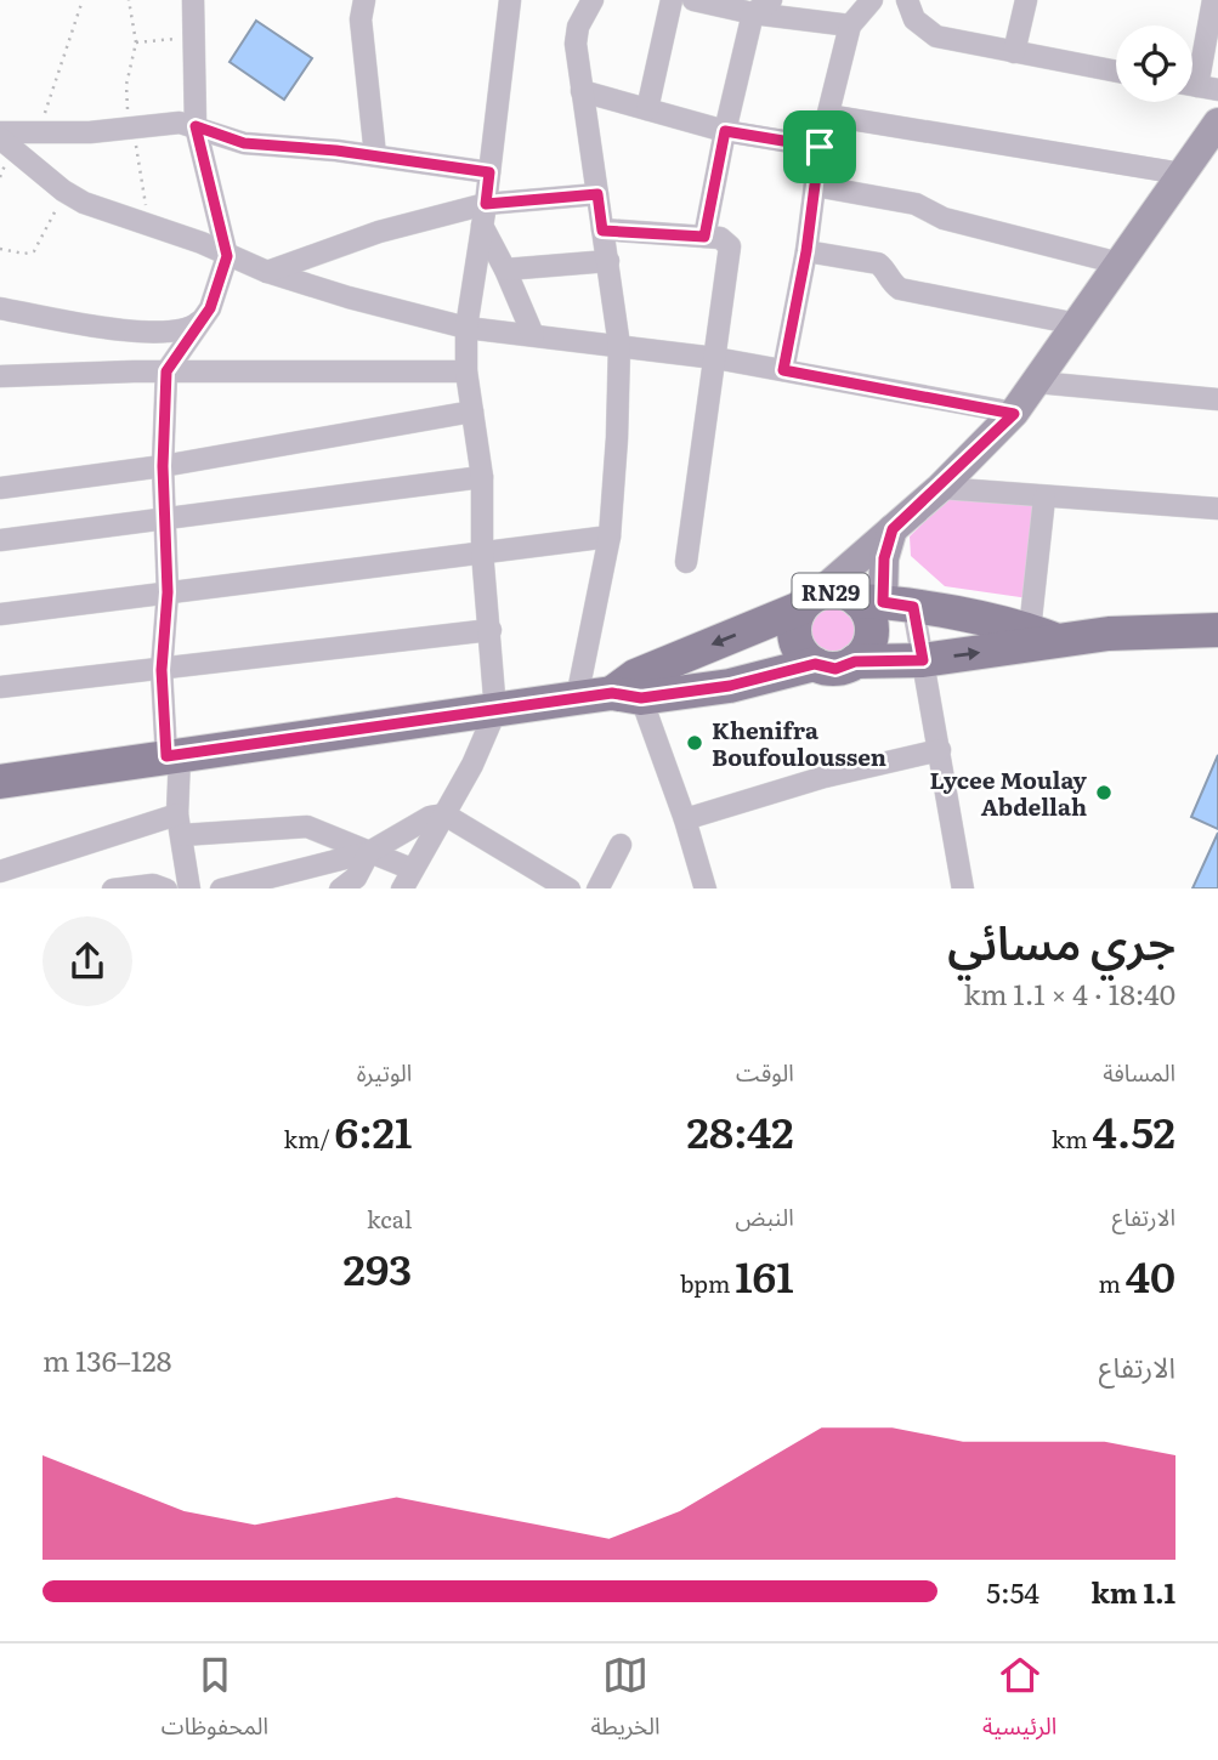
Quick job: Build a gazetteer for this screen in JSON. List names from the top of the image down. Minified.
{"streets":{"main road":["RN29"]},"places":["Khenifra Boufouloussen","Lycee Moulay Abdellah"],"page":{"heading":["جري مسائي","18:40 · 4 × 1.1 km"],"stats":[["المسافة","4.52 km"],["الوقت","28:42"],["الوتيرة","6:21 /km"],["الارتفاع","40 m"],["النبض","161 bpm"],["kcal","293"]],"chart":["الارتفاع","128–136 m"],"list":[{"name":"1.1 km","note":"5:54"}],"tabs":["الرئيسية","الخريطة","المحفوظات"]}}
